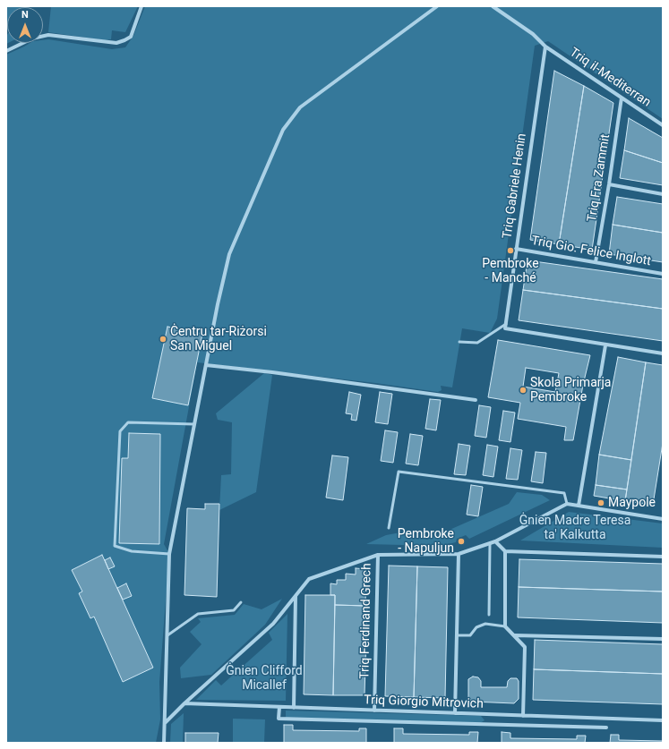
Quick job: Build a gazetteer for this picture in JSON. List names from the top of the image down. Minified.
{"streets":{"street":["Triq il-Mediterran","Triq Fra Zammit","Triq Gabriele Henin","Triq Gio. Felice Inglott","Triq Ferdinand Grech","Triq Giorgio Mitrovich"]},"crossings":[["Triq il-Mediterran","Triq Fra Zammit"],["Triq il-Mediterran","Triq Gabriele Henin"],["Triq Fra Zammit","Triq Gio. Felice Inglott"],["Triq Gabriele Henin","Triq Gio. Felice Inglott"],["Triq Ferdinand Grech","Triq Giorgio Mitrovich"]],"parks":["Ġnien Madre Teresa ta' Kalkutta","Ġnien Clifford Micallef"],"places":["Pembroke - Manché","Ċentru tar-Riżorsi San Miguel","Skola Primarja Pembroke","Maypole","Pembroke - Napuljun"],"north":"top"}
